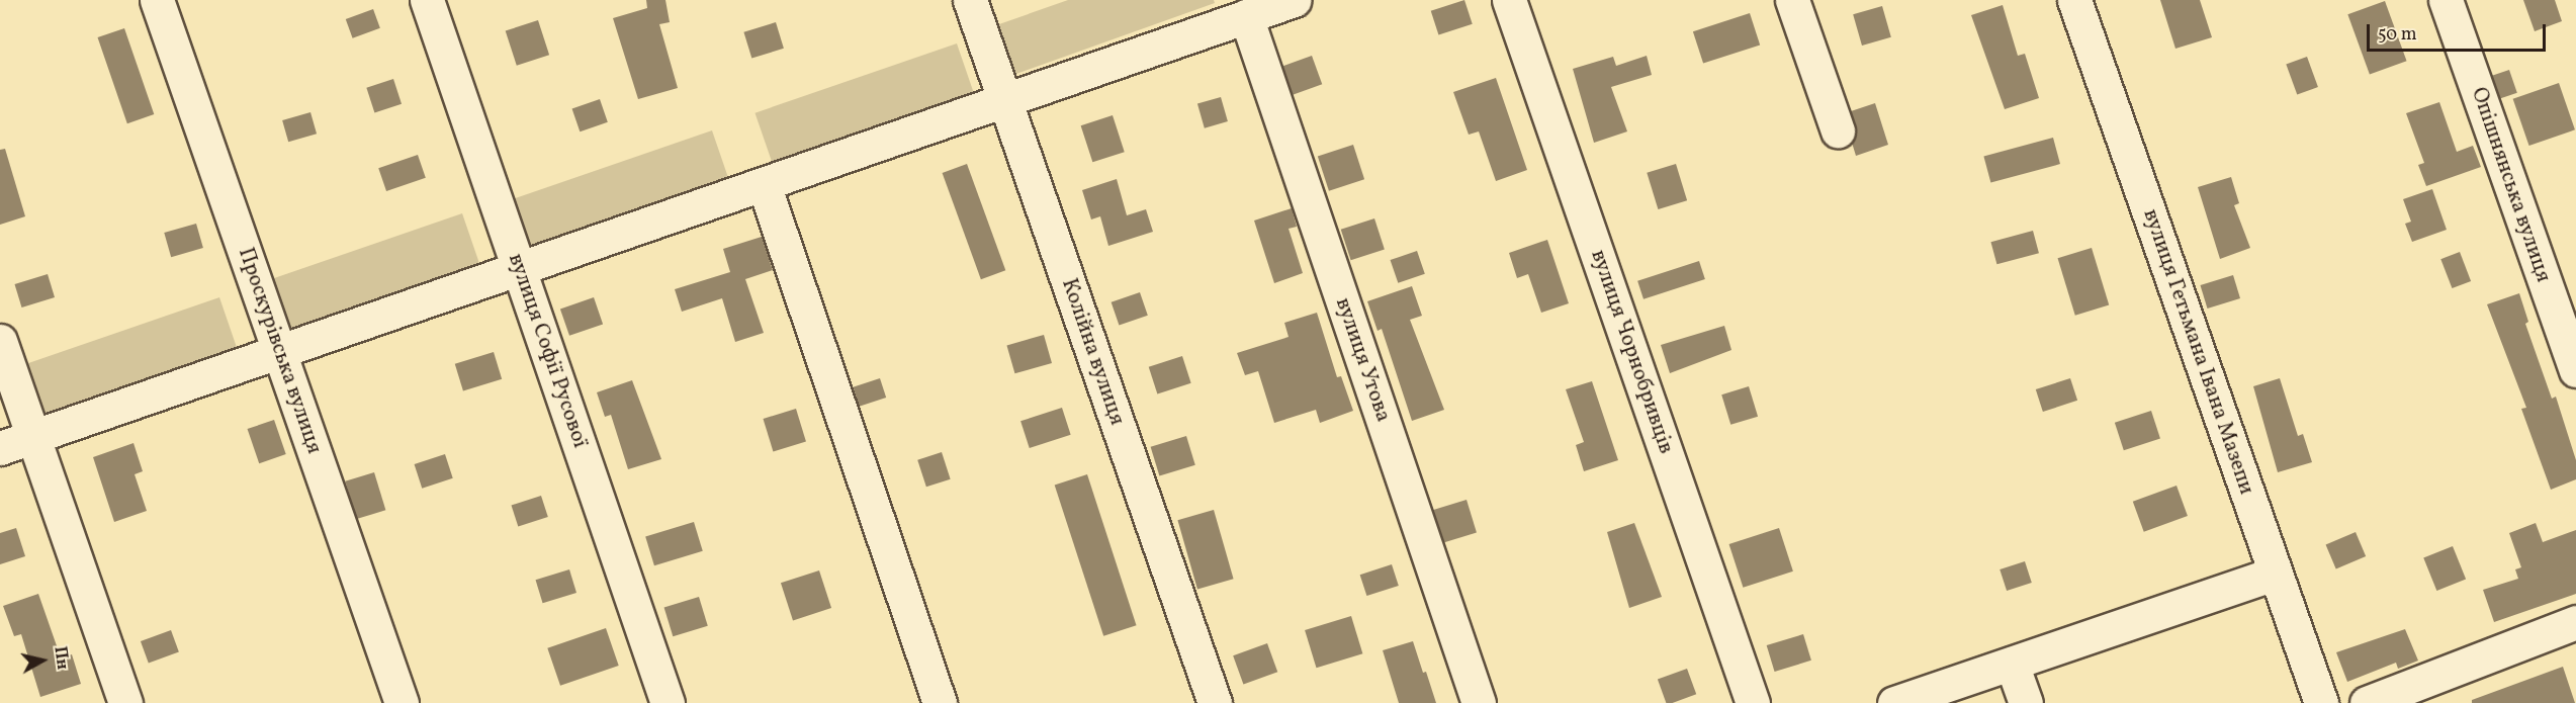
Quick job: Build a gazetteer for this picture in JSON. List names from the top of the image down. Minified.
{"streets":{"street":["Опішнянська вулиця","Проскурівська вулиця","вулиця Софії Русової","Колійна вулиця","вулиця Чорнобривців","вулиця Гетьмана Івана Мазепи","вулиця Утова"]},"scale_bar":"50 m","north":"right"}
